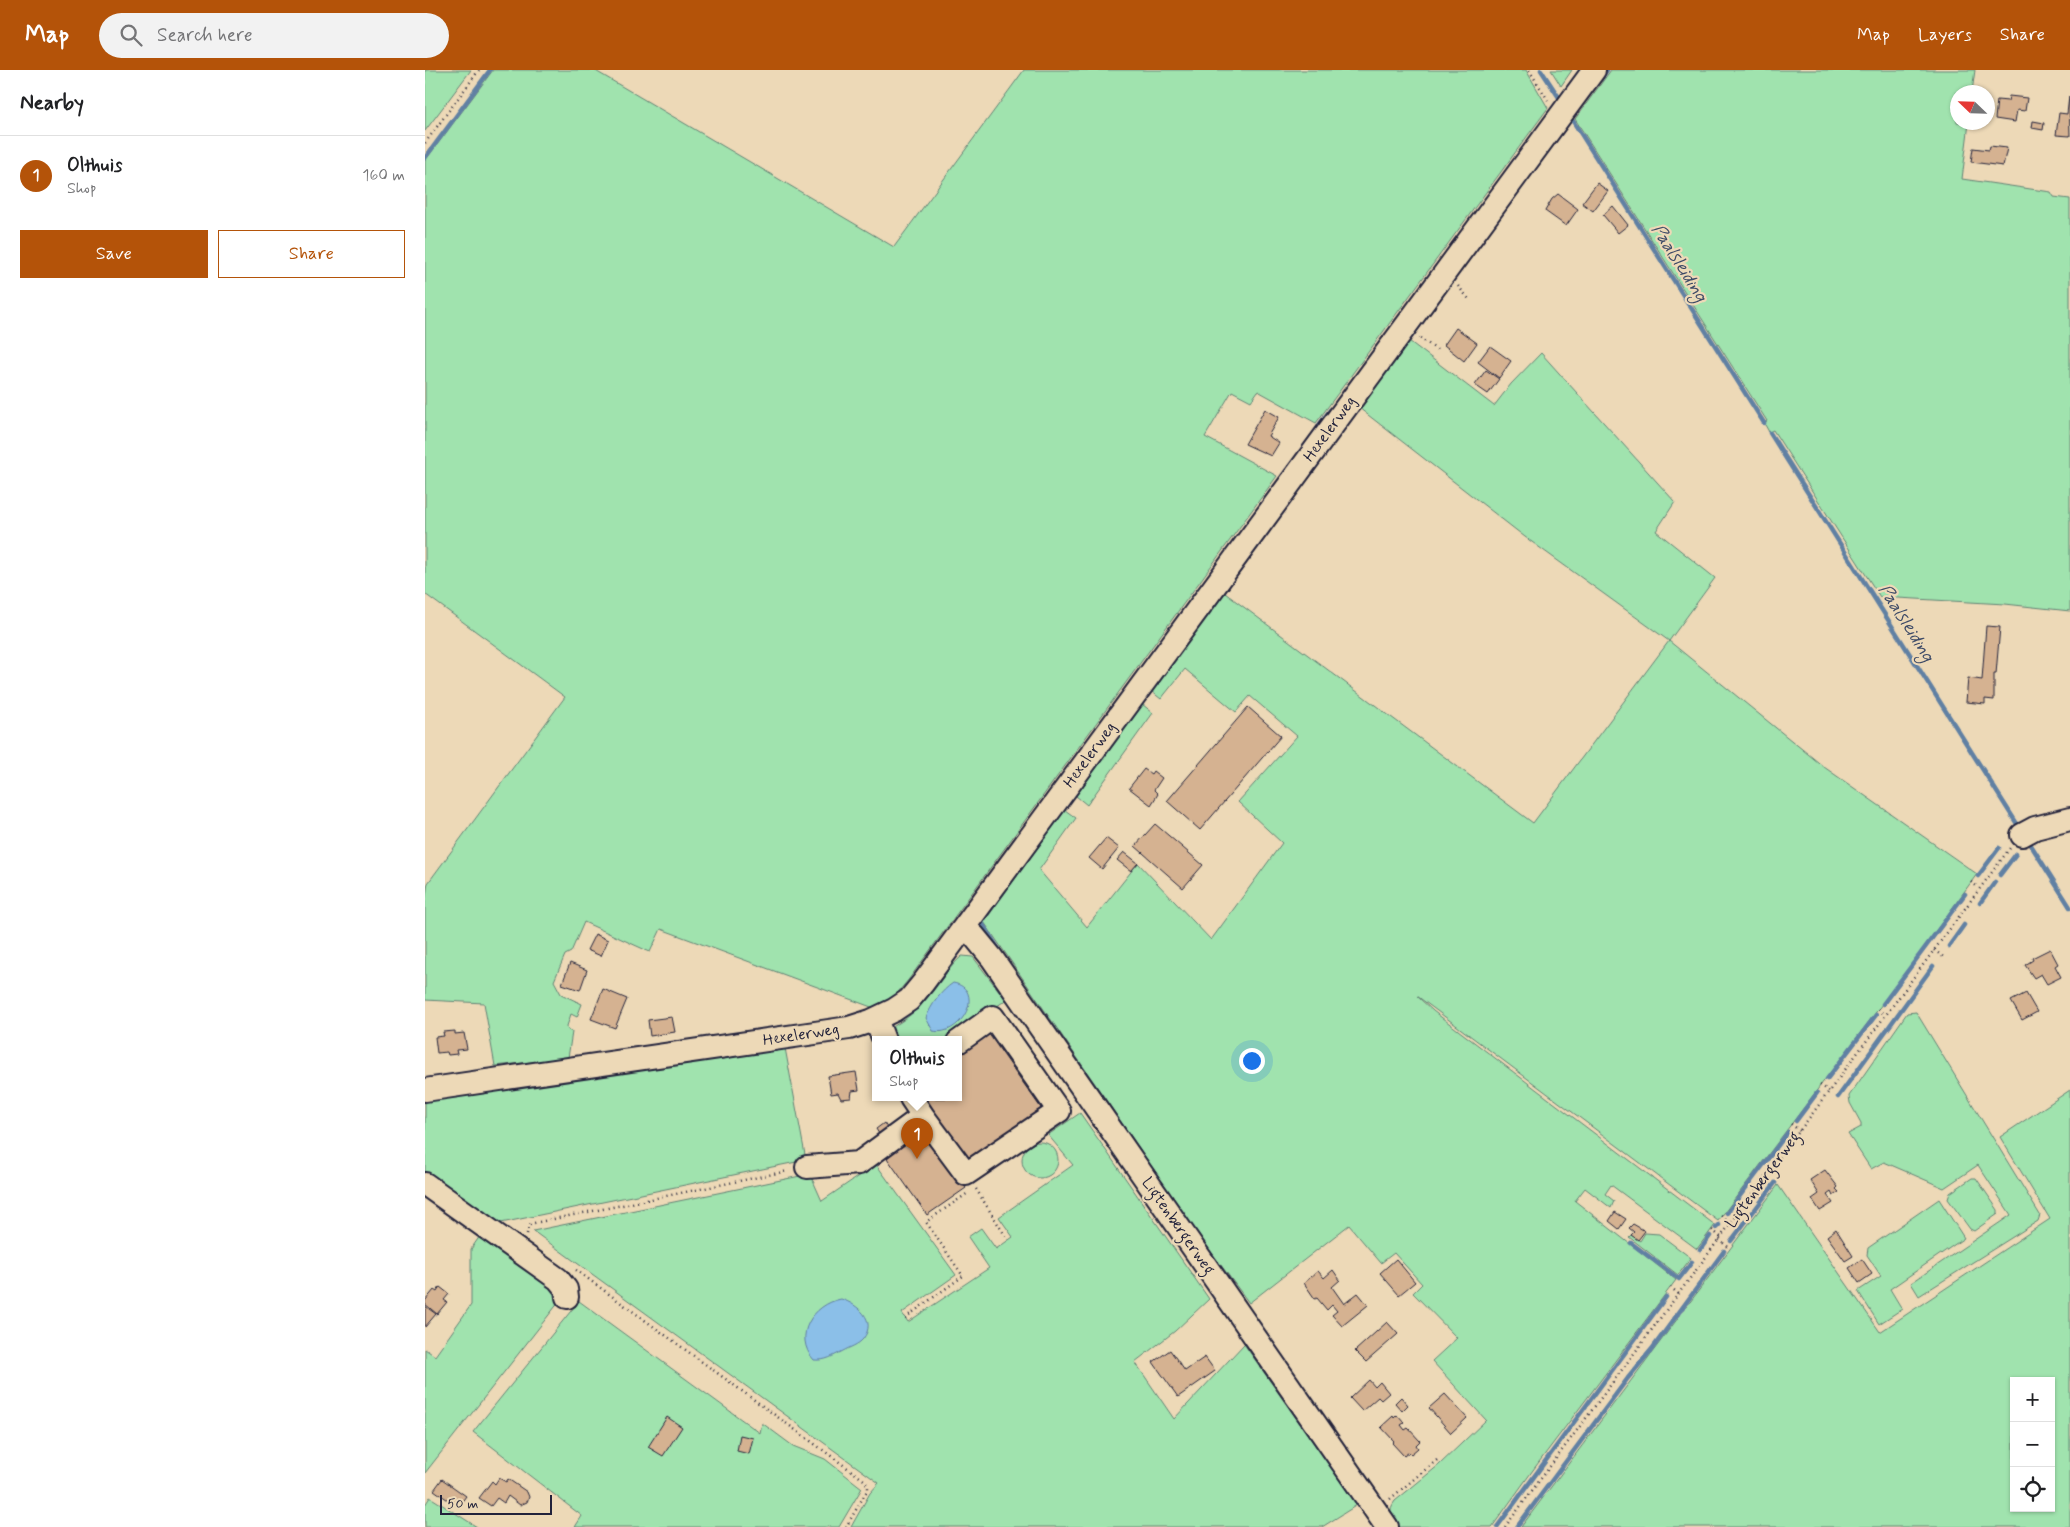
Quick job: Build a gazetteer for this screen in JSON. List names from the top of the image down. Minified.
{"streets":{"street":["Hexelerweg","Ligtenbergerweg"]},"crossings":[["Hexelerweg","Ligtenbergerweg"]],"water":["Paalsleiding"],"scale_bar":"50 m","north":"top left","page":{"header":"Map","search":"Search here","nav":["Map","Layers","Share"],"heading":"Nearby","list":[{"mark":"1","name":"Olthuis","note":"Shop","value":"160 m"}],"buttons":["Save","Share"],"popup":["Olthuis","Shop"],"pins":"1","map_buttons":["+","−"],"scale":"50 m"}}
